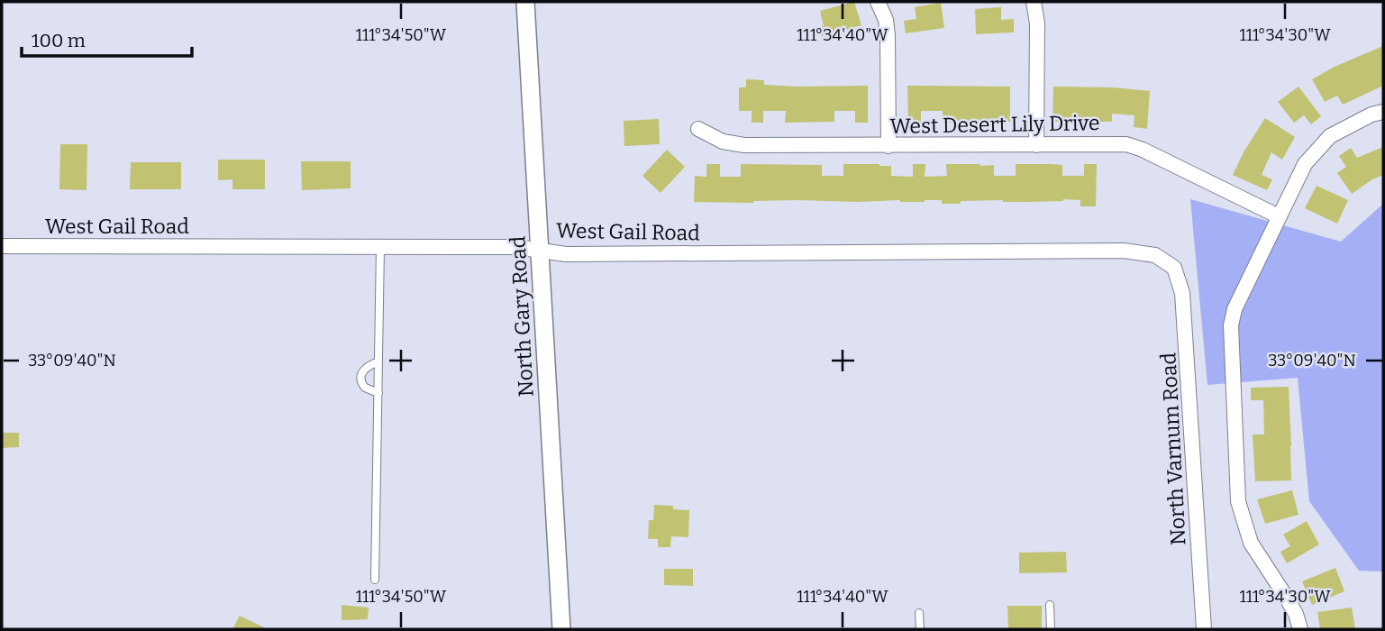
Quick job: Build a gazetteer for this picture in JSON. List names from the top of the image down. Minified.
{"streets":{"street":["West Desert Lily Drive","West Gail Road","North Gary Road","North Varnum Road"]},"crossings":[["West Gail Road","North Gary Road"],["West Gail Road","North Varnum Road"]],"scale_bar":"100 m","coordinates":["111°34'50\"W","111°34'40\"W","111°34'30\"W","33°09'40\"N"]}
